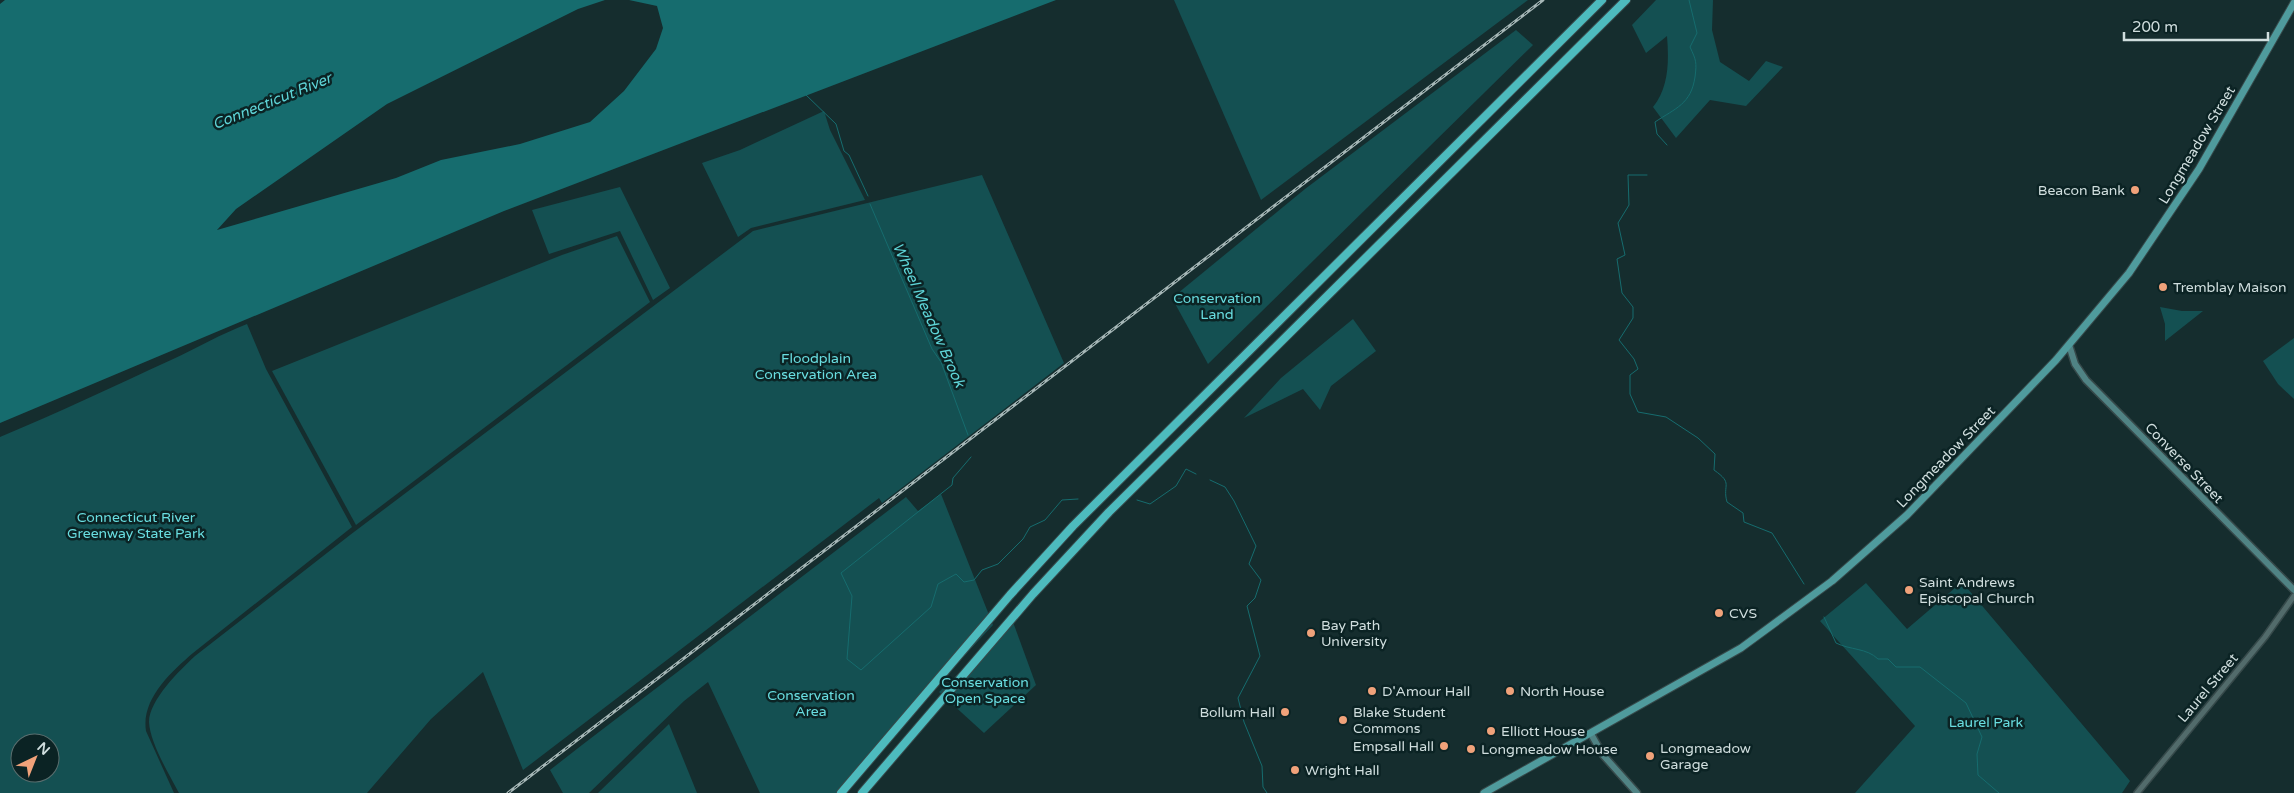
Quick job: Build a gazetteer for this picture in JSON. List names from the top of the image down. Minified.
{"streets":{"main road":["Longmeadow Street","Converse Street"],"street":["Laurel Street"]},"crossings":[["Longmeadow Street","Converse Street"]],"water":["Connecticut River","Wheel Meadow Brook"],"parks":["Conservation Land","Floodplain Conservation Area","Connecticut River Greenway State Park","Conservation Open Space","Conservation Area","Laurel Park"],"places":["Beacon Bank","Tremblay Maison","Saint Andrews Episcopal Church","CVS","Bay Path University","D'Amour Hall","North House","Bollum Hall","Blake Student Commons","Elliott House","Empsall Hall","Longmeadow House","Longmeadow Garage","Wright Hall"],"scale_bar":"200 m","north":"top right"}
